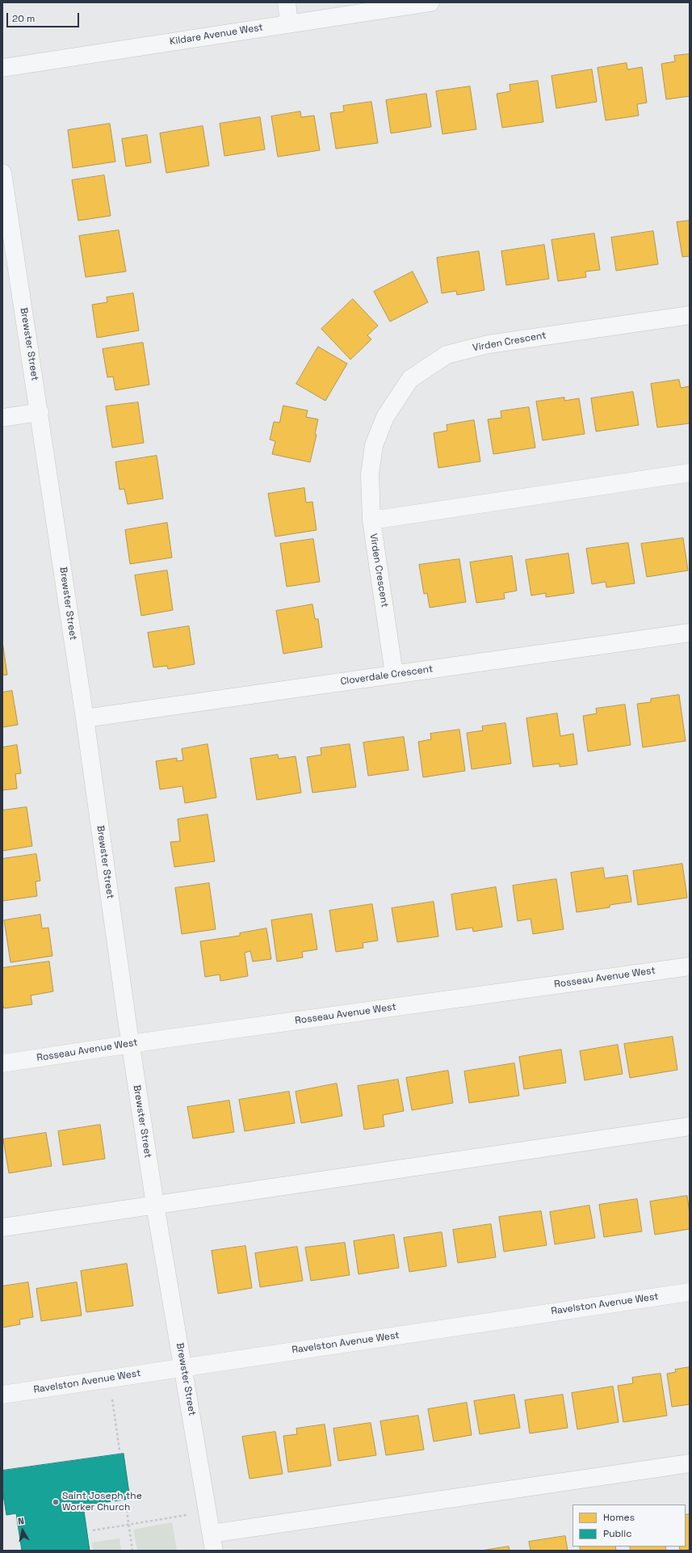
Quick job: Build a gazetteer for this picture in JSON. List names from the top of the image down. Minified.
{"streets":{"street":["Kildare Avenue West","Virden Crescent","Brewster Street","Cloverdale Crescent","Rosseau Avenue West","Ravelston Avenue West"]},"crossings":[["Virden Crescent","Cloverdale Crescent"],["Brewster Street","Cloverdale Crescent"],["Brewster Street","Rosseau Avenue West"],["Brewster Street","Ravelston Avenue West"]],"places":["Saint Joseph the Worker Church"],"legend":["Homes","Public"],"scale_bar":"20 m","north":"top"}
